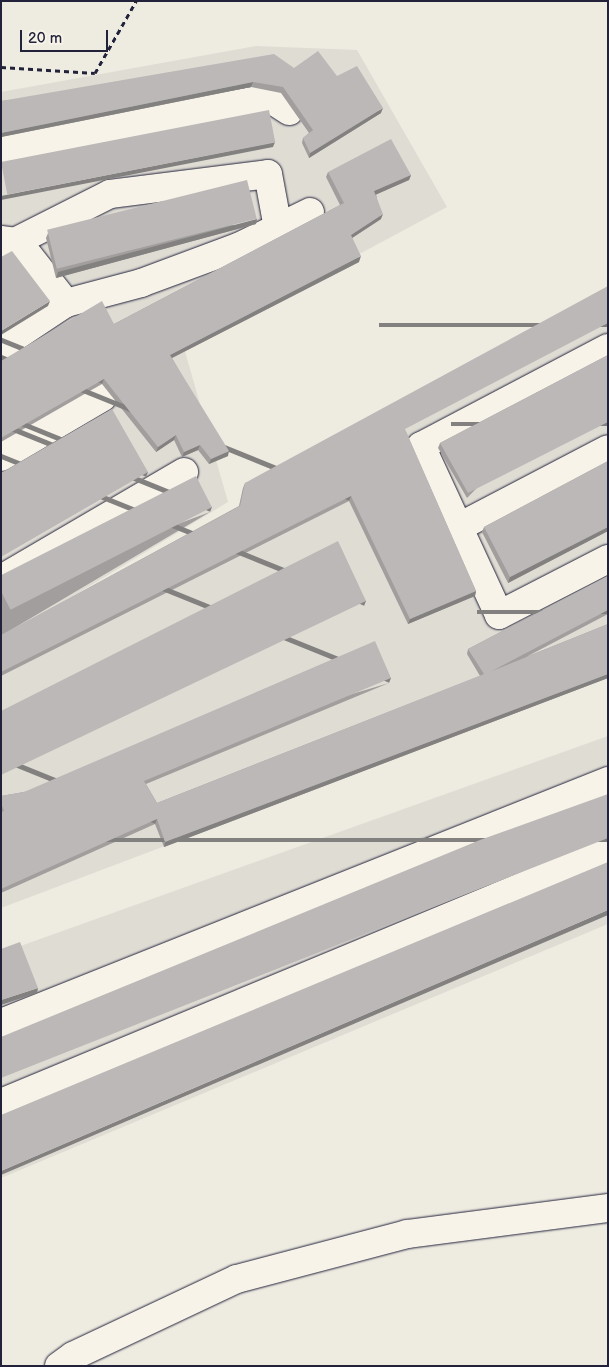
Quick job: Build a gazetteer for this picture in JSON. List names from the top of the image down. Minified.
{"scale_bar":"20 m"}
